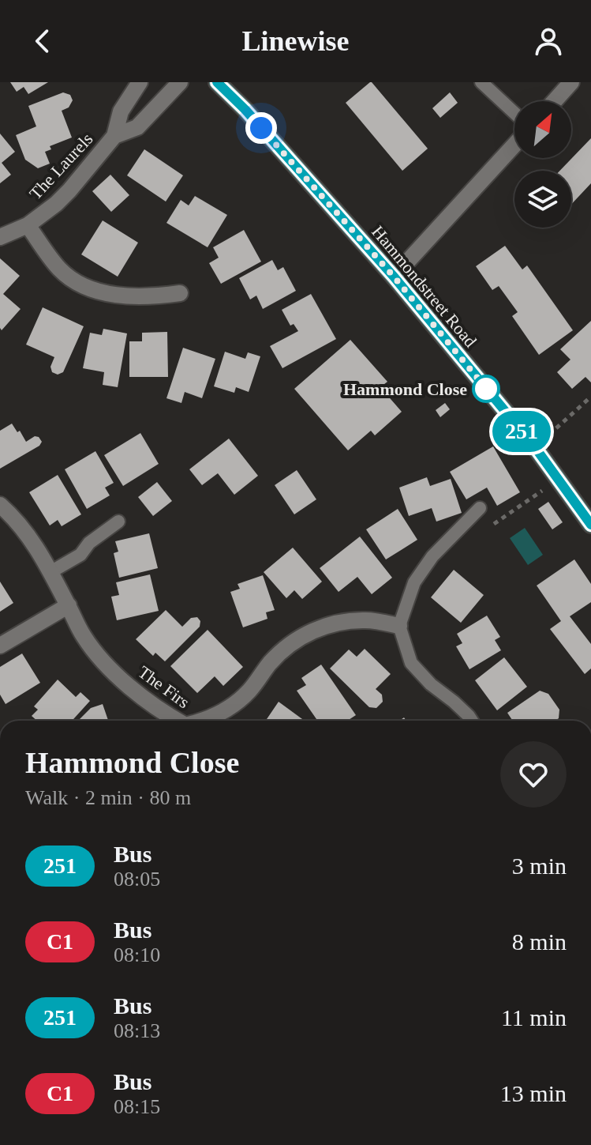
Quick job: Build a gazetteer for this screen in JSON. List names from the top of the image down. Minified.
{"streets":{"street":["The Laurels","Hammondstreet Road","The Firs"]},"places":["Hammond Close"],"lines":["bus line 251"],"north":"top right","page":{"header":"Linewise","on_map":"251","heading":["Hammond Close","Walk · 2 min · 80 m"],"list":[{"mark":"251","name":"Bus","note":"08:05","value":"3 min"},{"mark":"C1","name":"Bus","note":"08:10","value":"8 min"},{"mark":"251","name":"Bus","note":"08:13","value":"11 min"},{"mark":"C1","name":"Bus","note":"08:15","value":"13 min"}]}}
